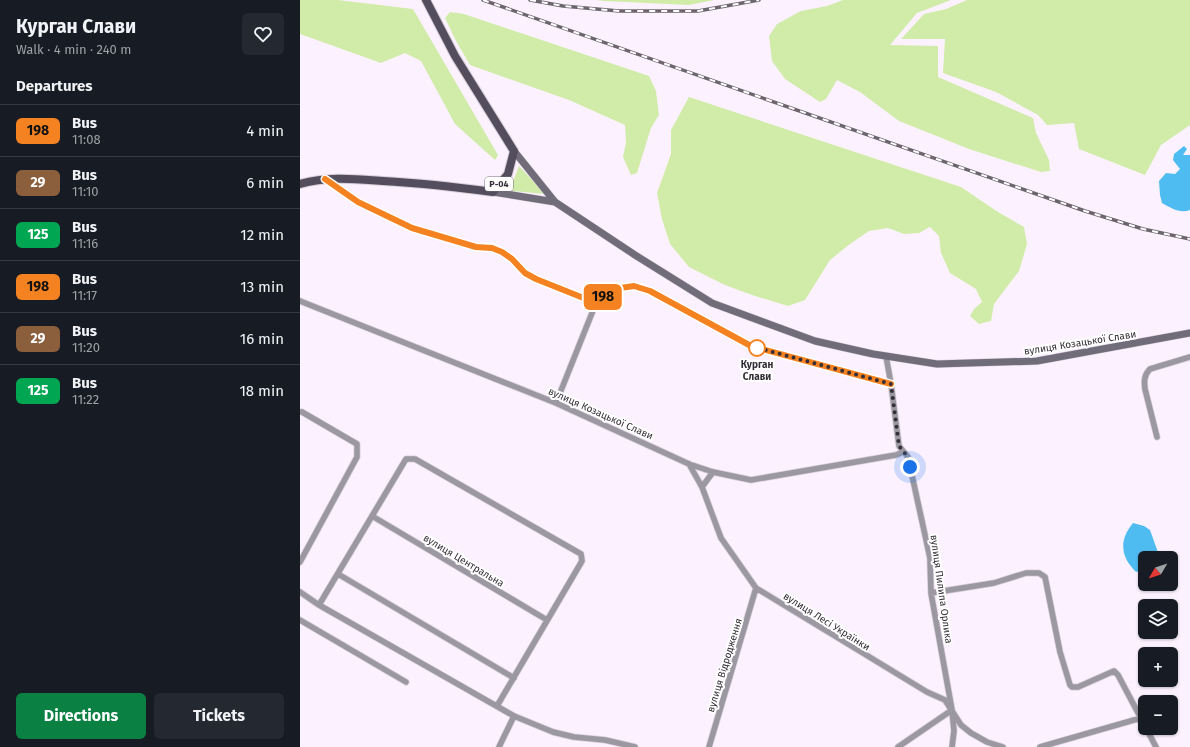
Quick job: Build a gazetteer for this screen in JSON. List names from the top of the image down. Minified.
{"streets":{"main road":["Р-04","вулиця Козацької Слави"],"street":["вулиця Центральна","вулиця Пилипа Орлика","вулиця Лесі Українки","вулиця Відродження"]},"crossings":[["вулиця Козацької Слави","вулиця Пилипа Орлика"],["вулиця Козацької Слави","вулиця Лесі Українки"],["вулиця Пилипа Орлика","вулиця Лесі Українки"],["вулиця Лесі Українки","вулиця Відродження"]],"places":["Курган Слави"],"lines":["bus line 198"],"north":"bottom left","page":{"heading":[["Курган Слави","Walk · 4 min · 240 m"],"Departures"],"on_map":"198","list":[{"mark":"198","name":"Bus","note":"11:08","value":"4 min"},{"mark":"29","name":"Bus","note":"11:10","value":"6 min"},{"mark":"125","name":"Bus","note":"11:16","value":"12 min"},{"mark":"198","name":"Bus","note":"11:17","value":"13 min"},{"mark":"29","name":"Bus","note":"11:20","value":"16 min"},{"mark":"125","name":"Bus","note":"11:22","value":"18 min"}],"map_buttons":["+","−"],"buttons":["Directions","Tickets"]}}
